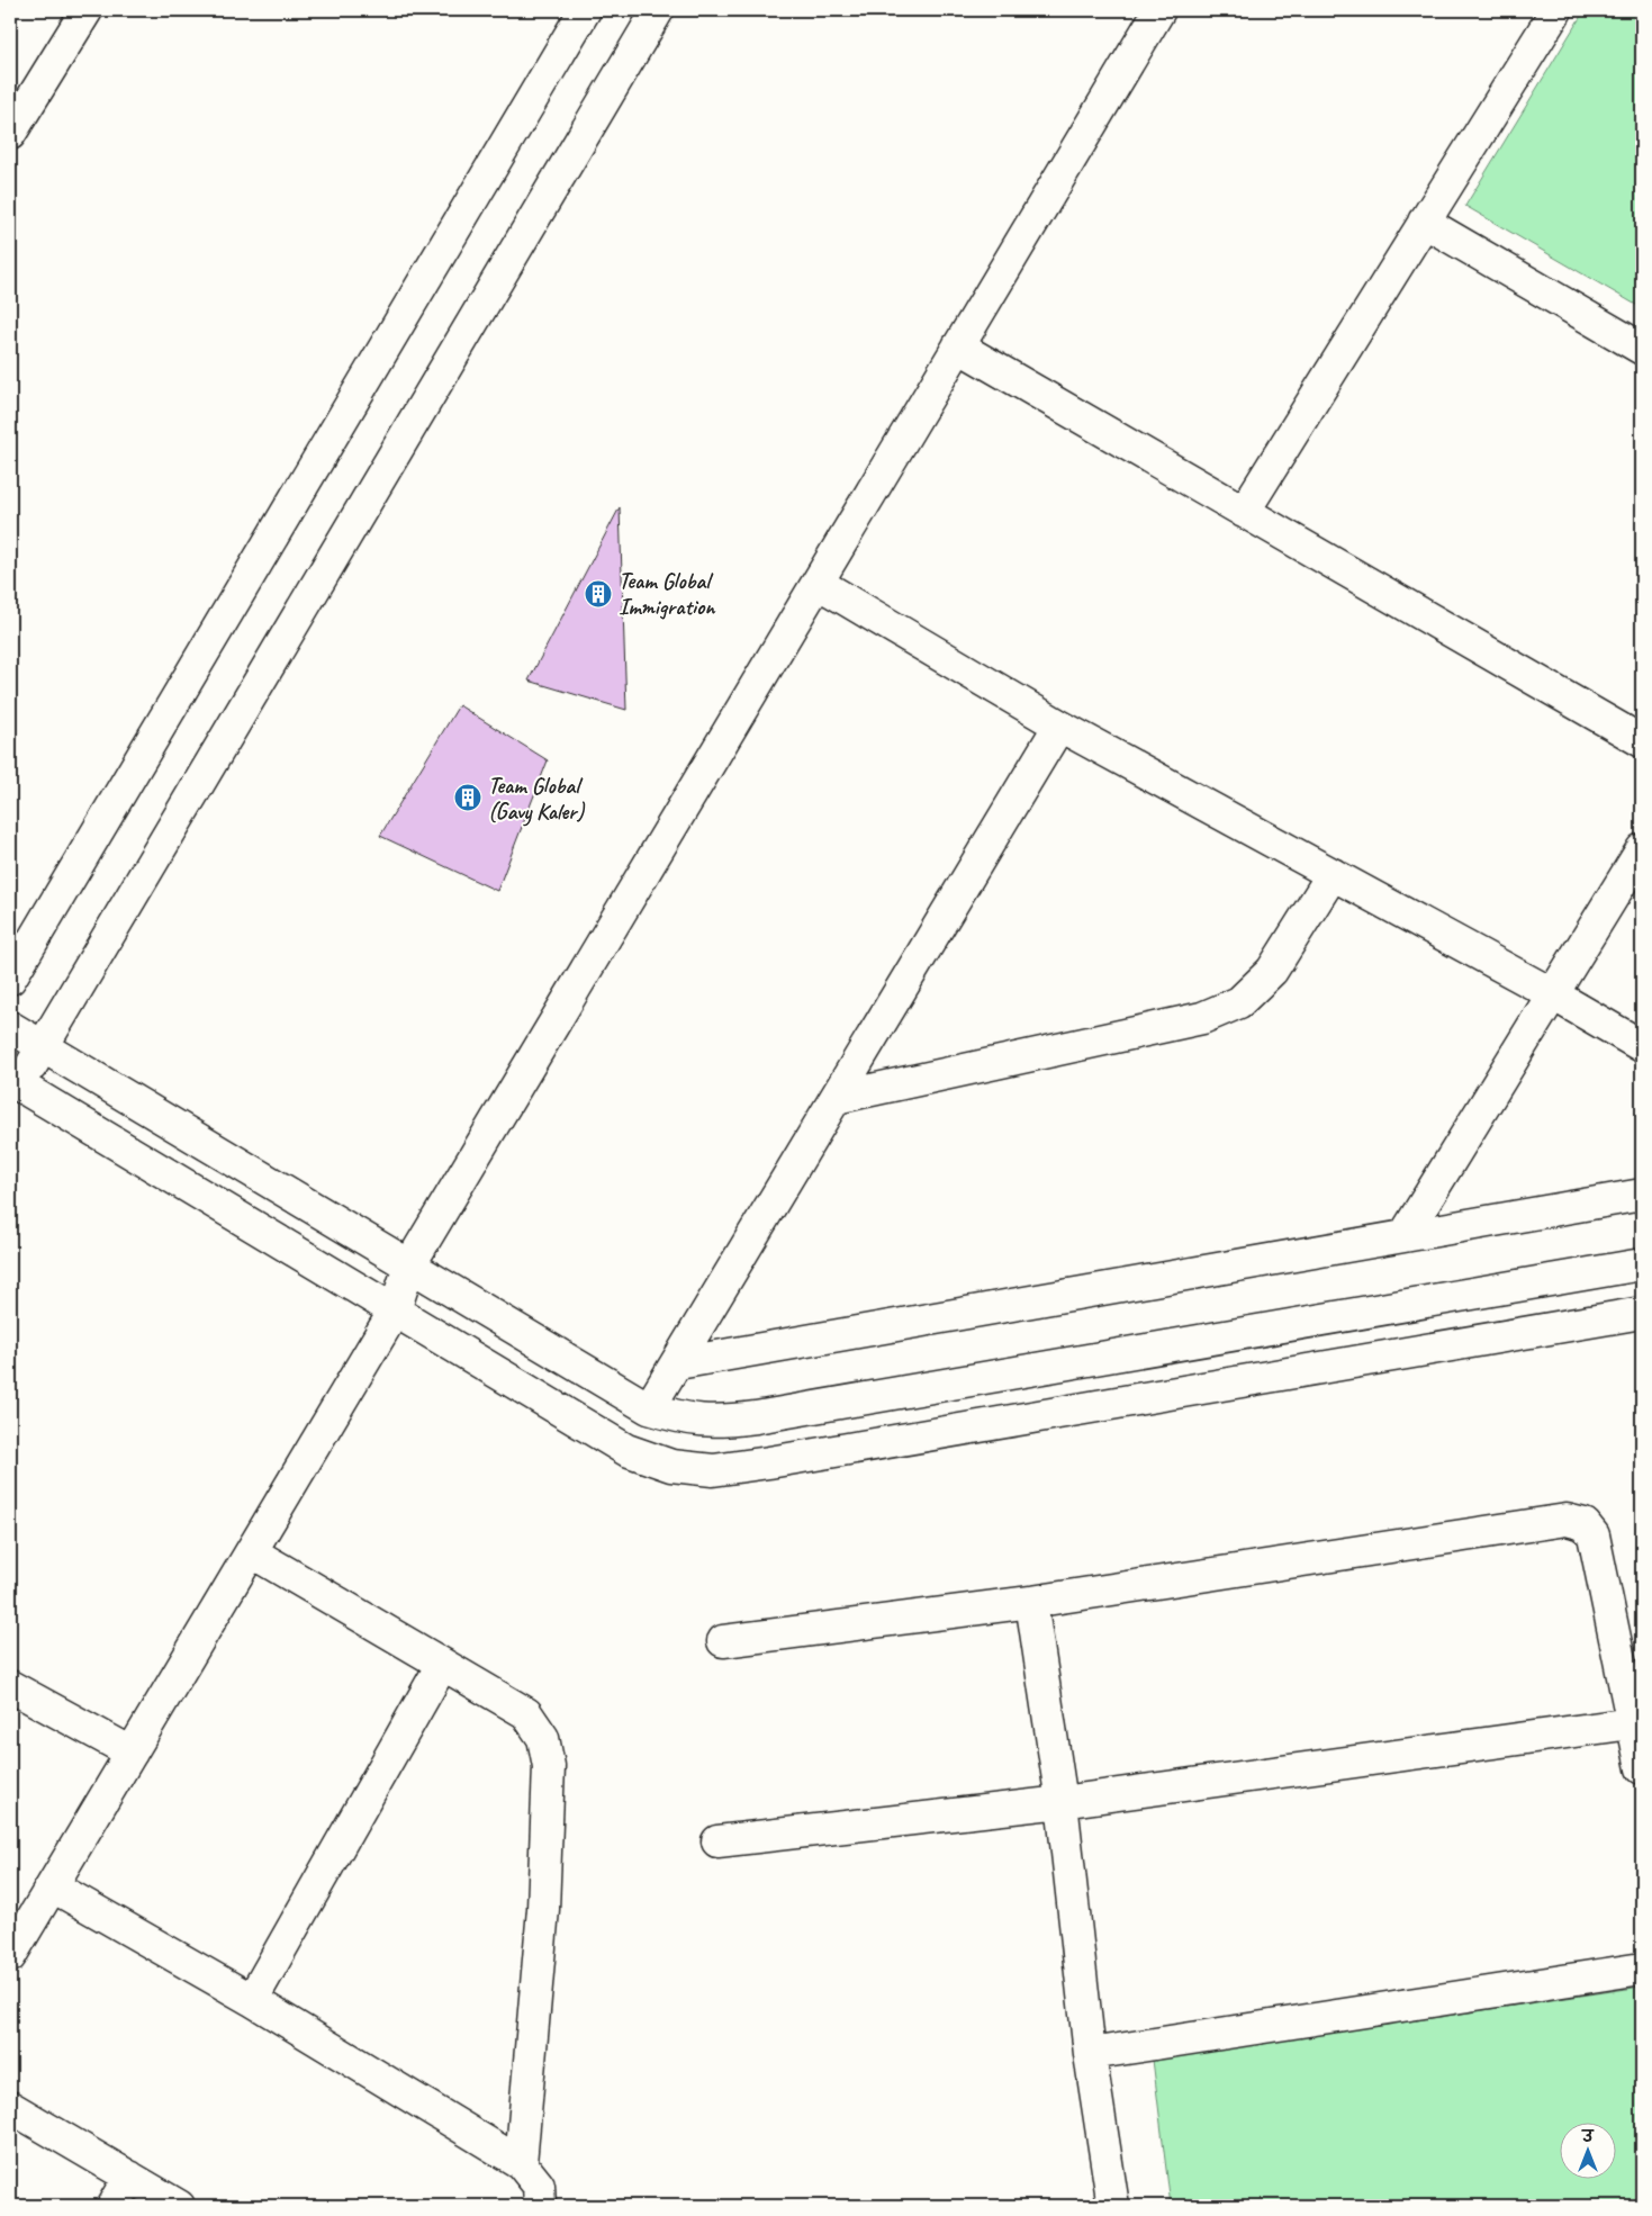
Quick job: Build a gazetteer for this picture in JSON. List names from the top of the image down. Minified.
{"places":{"building":["Team Global Immigration","Team Global (Gavy Kaler)"]},"north":"top"}
